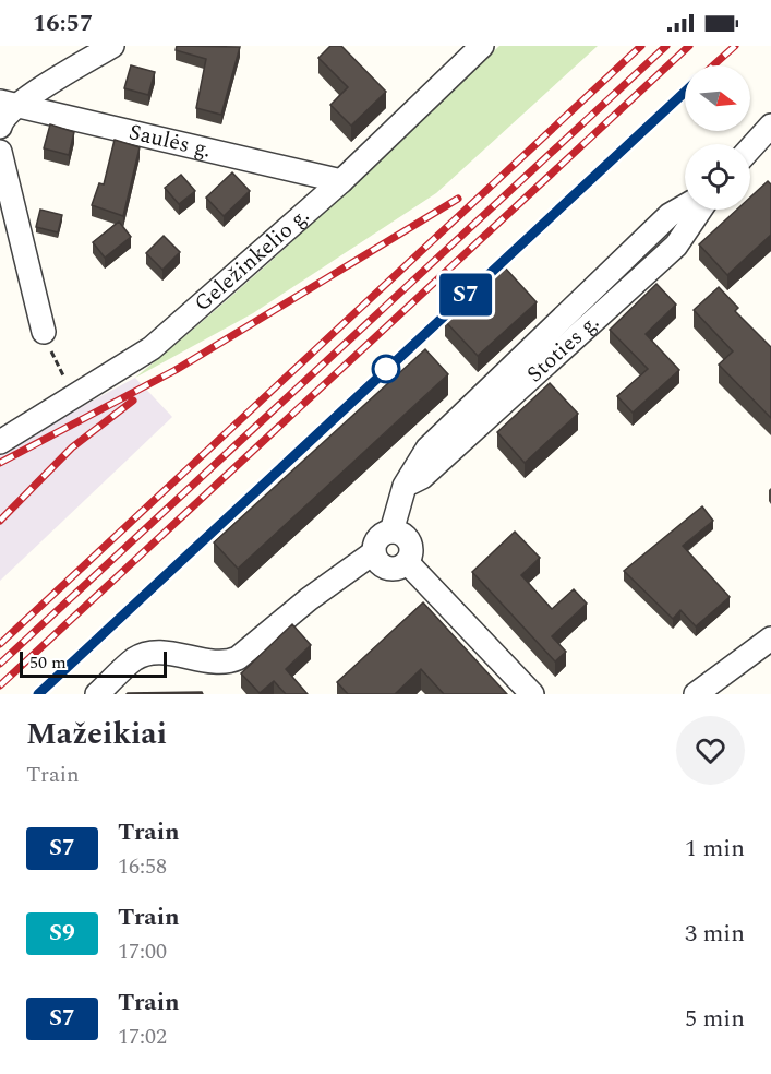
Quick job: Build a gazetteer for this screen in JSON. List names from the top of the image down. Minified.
{"streets":{"street":["Saulės g.","Geležinkelio g.","Stoties g."]},"crossings":[["Saulės g.","Geležinkelio g."]],"scale_bar":"50 m","north":"right","page":{"status":"16:57","on_map":"S7","scale":"50 m","heading":["Mažeikiai","Train"],"list":[{"mark":"S7","name":"Train","note":"16:58","value":"1 min"},{"mark":"S9","name":"Train","note":"17:00","value":"3 min"},{"mark":"S7","name":"Train","note":"17:02","value":"5 min"}]}}
